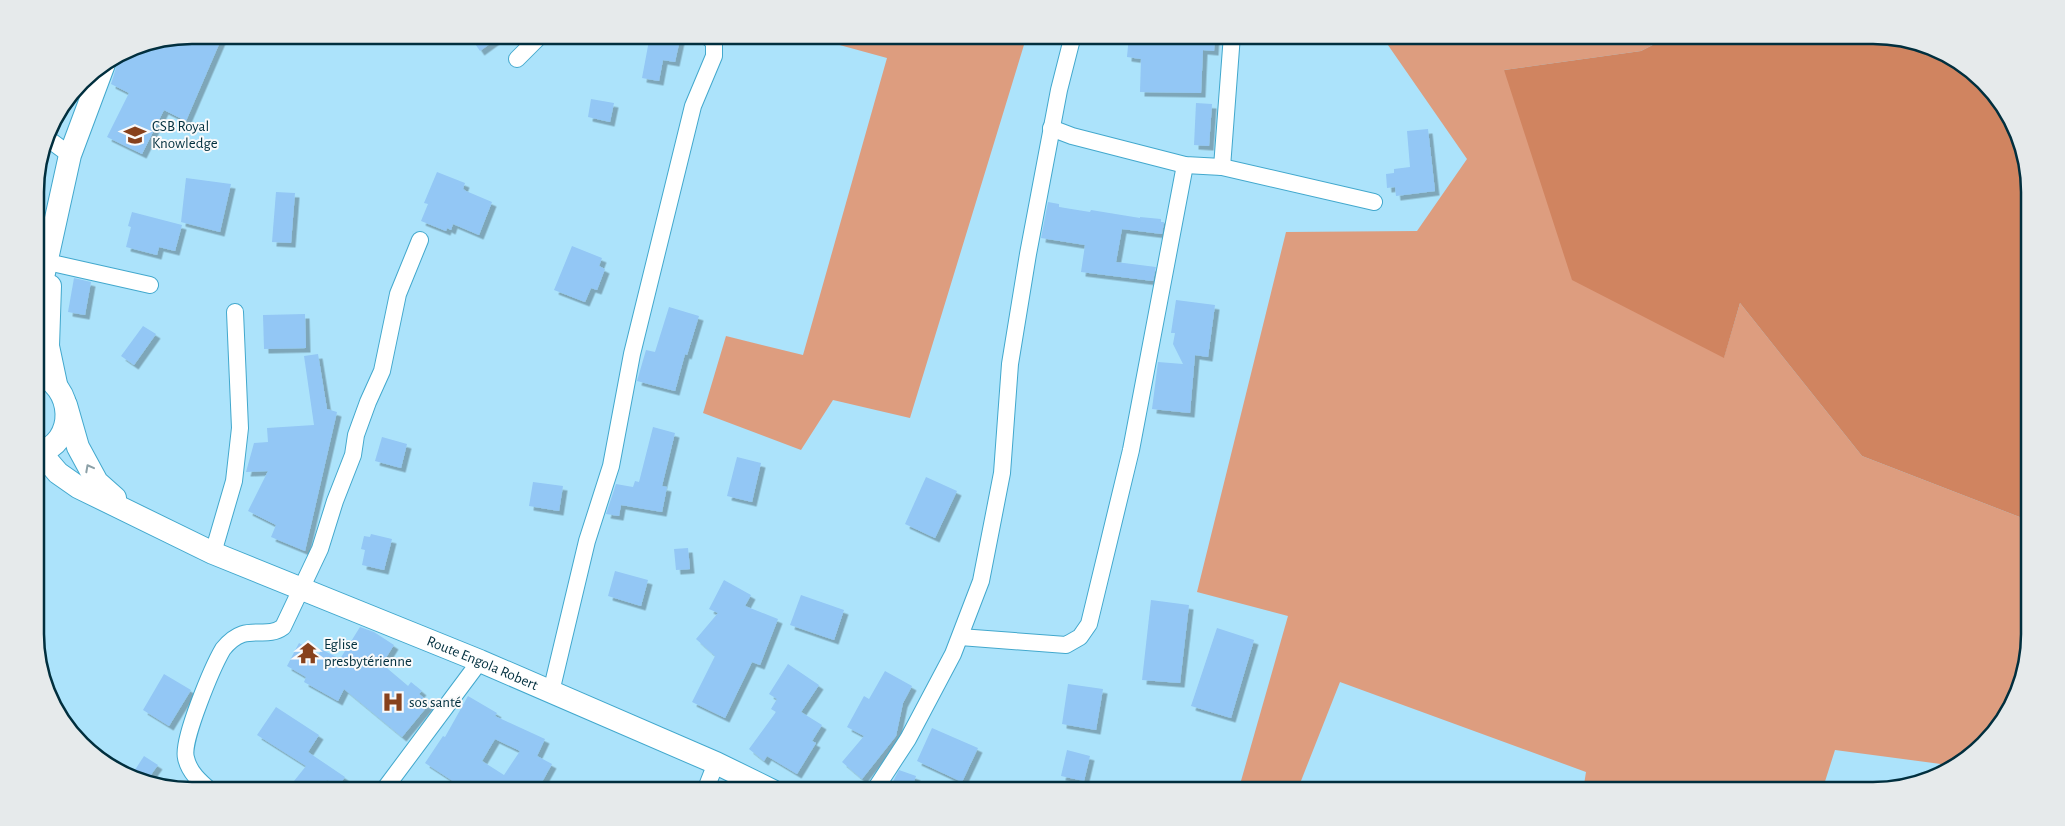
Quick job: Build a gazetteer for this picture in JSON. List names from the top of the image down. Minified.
{"streets":{"street":["Route Engola Robert"]},"places":{"school or university":["CSB Royal Knowledge"],"temple":["Eglise presbytérienne"],"hospital":["sos santé"]}}
